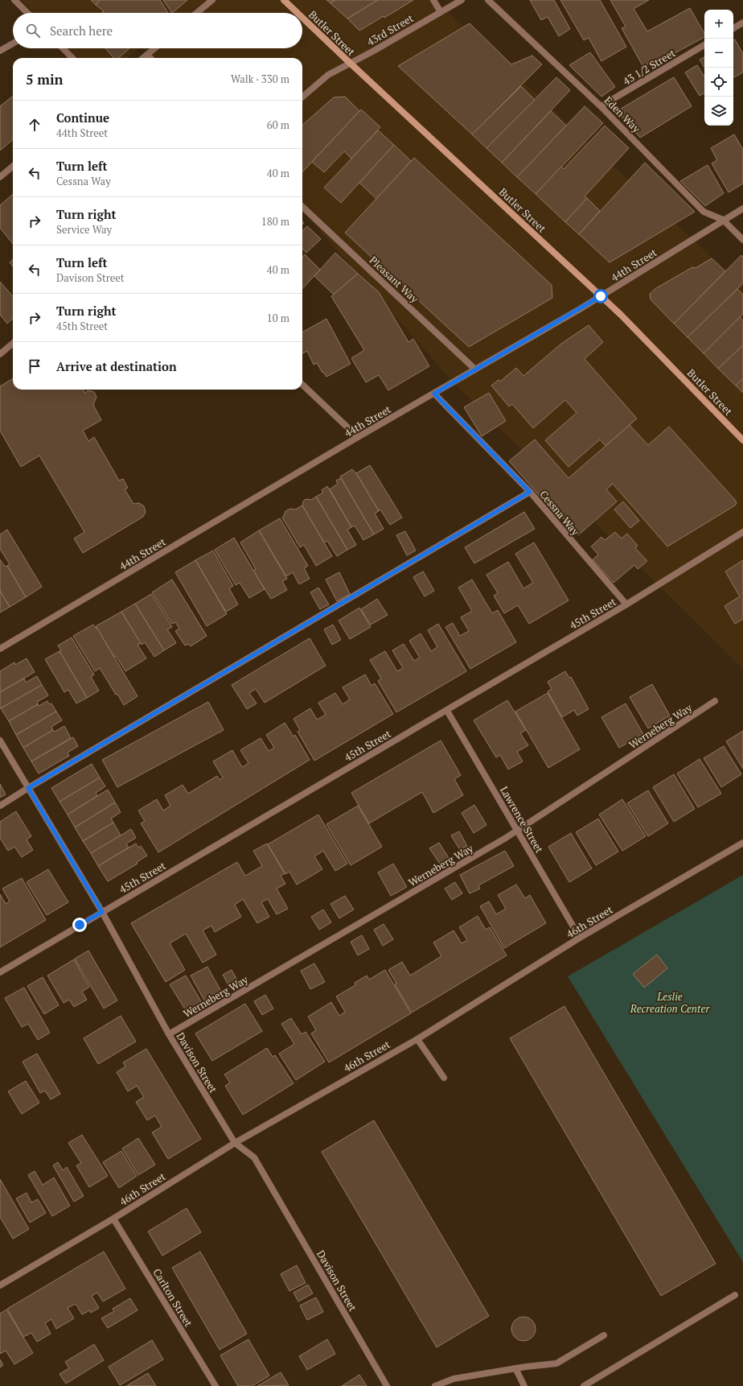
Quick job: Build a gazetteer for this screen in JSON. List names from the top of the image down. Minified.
{"streets":{"main road":["Butler Street"],"street":["43rd Street","43 1/2 Street","Eden Way","44th Street","Pleasant Way","Cessna Way","45th Street","Werneberg Way","Lawrence Street","46th Street","Davison Street","Carlton Street"]},"crossings":[["43rd Street","Butler Street"],["Butler Street","44th Street"],["43 1/2 Street","Eden Way"],["Eden Way","44th Street"],["44th Street","Pleasant Way"],["44th Street","Cessna Way"],["Cessna Way","45th Street"],["45th Street","Lawrence Street"],["45th Street","Davison Street"],["Werneberg Way","Lawrence Street"],["Werneberg Way","Davison Street"],["Lawrence Street","46th Street"],["46th Street","Davison Street"],["46th Street","Carlton Street"]],"parks":["Leslie Recreation Center"],"page":{"map_buttons":["+","−"],"search":"Search here","heading":["5 min","Walk · 330 m"],"list":[["Continue","44th Street","60 m"],["Turn left","Cessna Way","40 m"],["Turn right","Service Way","180 m"],["Turn left","Davison Street","40 m"],["Turn right","45th Street","10 m"],"Arrive at destination"]}}
